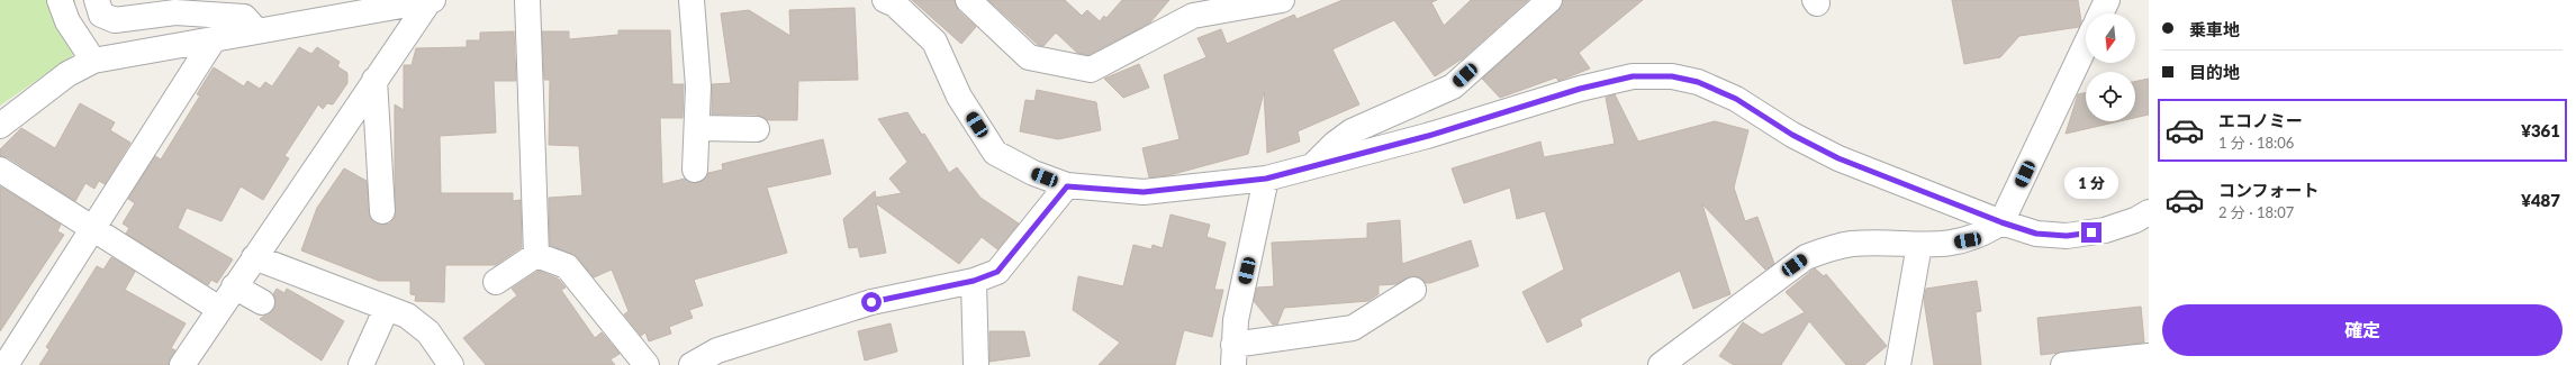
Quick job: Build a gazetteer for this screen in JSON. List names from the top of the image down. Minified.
{"north":"bottom","page":{"banner":["乗車地","目的地"],"list":[{"name":"エコノミー","note":"1 分 · 18:06","value":"¥361"},{"name":"コンフォート","note":"2 分 · 18:07","value":"¥487"}],"bubble":"1 分","buttons":"確定"}}
